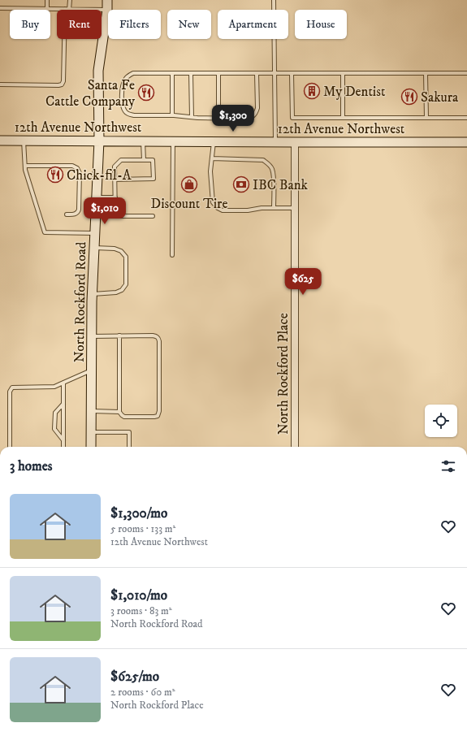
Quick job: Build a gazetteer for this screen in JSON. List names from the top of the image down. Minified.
{"streets":{"main road":["12th Avenue Northwest","North Rockford Road"],"street":["North Rockford Place"]},"crossings":[["12th Avenue Northwest","North Rockford Road"],["12th Avenue Northwest","North Rockford Place"]],"places":{"building":["My Dentist"],"restaurant":["Santa Fe Cattle Company","Sakura","Chick-fil-A"],"shop":["Discount Tire"],"bank":["IBC Bank"]},"page":{"chip":["Buy","Rent","Filters","New","Apartment","House"],"price":["$1,300","$1,010","$625"],"heading":"3 homes","list":[{"name":"$1,300/mo","note":"5 rooms · 133 m² · 12th Avenue Northwest"},{"name":"$1,010/mo","note":"3 rooms · 83 m² · North Rockford Road"},{"name":"$625/mo","note":"2 rooms · 60 m² · North Rockford Place"}]}}
